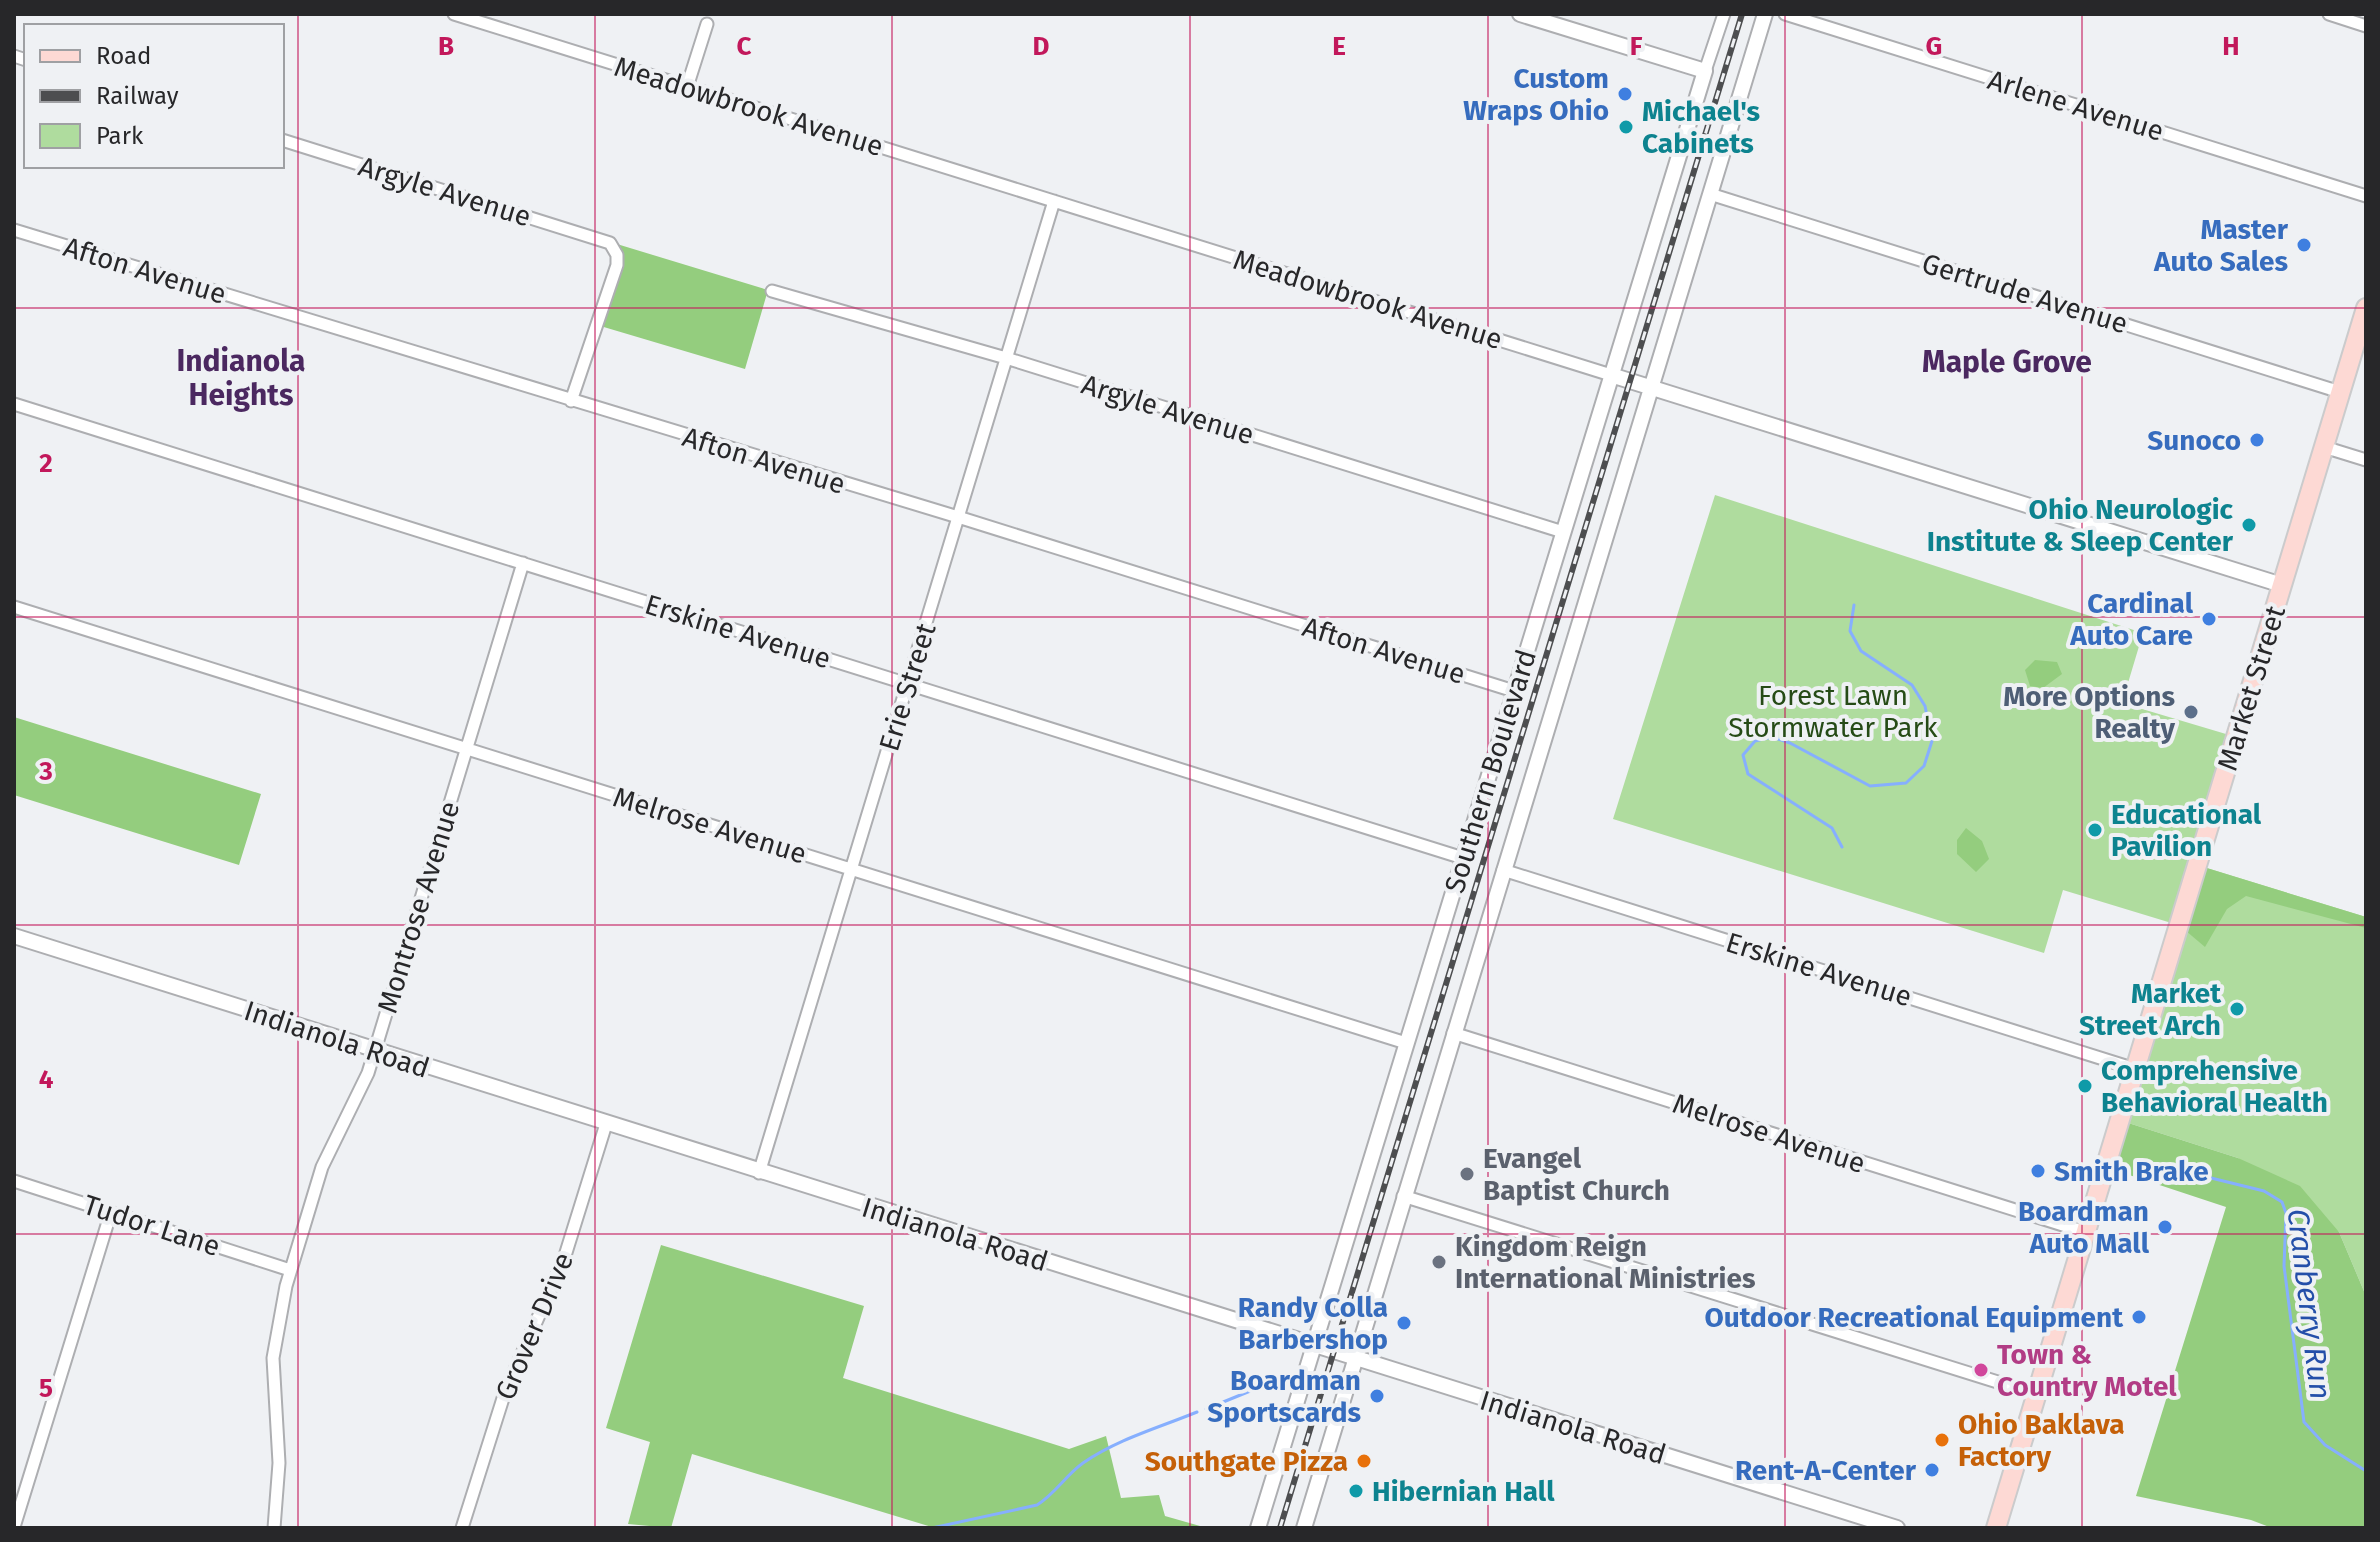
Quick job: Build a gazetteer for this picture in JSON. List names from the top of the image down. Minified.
{"streets":{"main road":["Market Street"],"street":["Arlene Avenue","Meadowbrook Avenue","Argyle Avenue","Afton Avenue","Gertrude Avenue","Erskine Avenue","Erie Street","Southern Boulevard","Melrose Avenue","Montrose Avenue","Indianola Road","Tudor Lane","Grover Drive"]},"crossings":[["Meadowbrook Avenue","Erie Street"],["Meadowbrook Avenue","Market Street"],["Meadowbrook Avenue","Southern Boulevard"],["Argyle Avenue","Afton Avenue"],["Argyle Avenue","Erie Street"],["Argyle Avenue","Southern Boulevard"],["Afton Avenue","Erie Street"],["Afton Avenue","Southern Boulevard"],["Gertrude Avenue","Market Street"],["Gertrude Avenue","Southern Boulevard"],["Erskine Avenue","Erie Street"],["Erskine Avenue","Market Street"],["Erskine Avenue","Southern Boulevard"],["Erskine Avenue","Montrose Avenue"],["Erie Street","Melrose Avenue"],["Erie Street","Indianola Road"],["Market Street","Melrose Avenue"],["Southern Boulevard","Melrose Avenue"],["Southern Boulevard","Indianola Road"],["Melrose Avenue","Montrose Avenue"],["Montrose Avenue","Indianola Road"],["Montrose Avenue","Tudor Lane"],["Indianola Road","Grover Drive"]],"districts":["Indianola Heights","Maple Grove"],"water":["Cranberry Run"],"parks":["Forest Lawn Stormwater Park"],"places":["Custom Wraps Ohio","Michael's Cabinets","Master Auto Sales","Sunoco","Ohio Neurologic Institute & Sleep Center","Cardinal Auto Care","More Options Realty","Educational Pavilion","Market Street Arch","Comprehensive Behavioral Health","Smith Brake","Evangel Baptist Church","Boardman Auto Mall","Kingdom Reign International Ministries","Outdoor Recreational Equipment","Randy Colla Barbershop","Town & Country Motel","Boardman Sportscards","Ohio Baklava Factory","Southgate Pizza","Rent-A-Center","Hibernian Hall"],"legend":["Road","Railway","Park"],"grid":{"columns":["B","C","D","E","F","G","H"],"rows":["2","3","4","5"]}}
